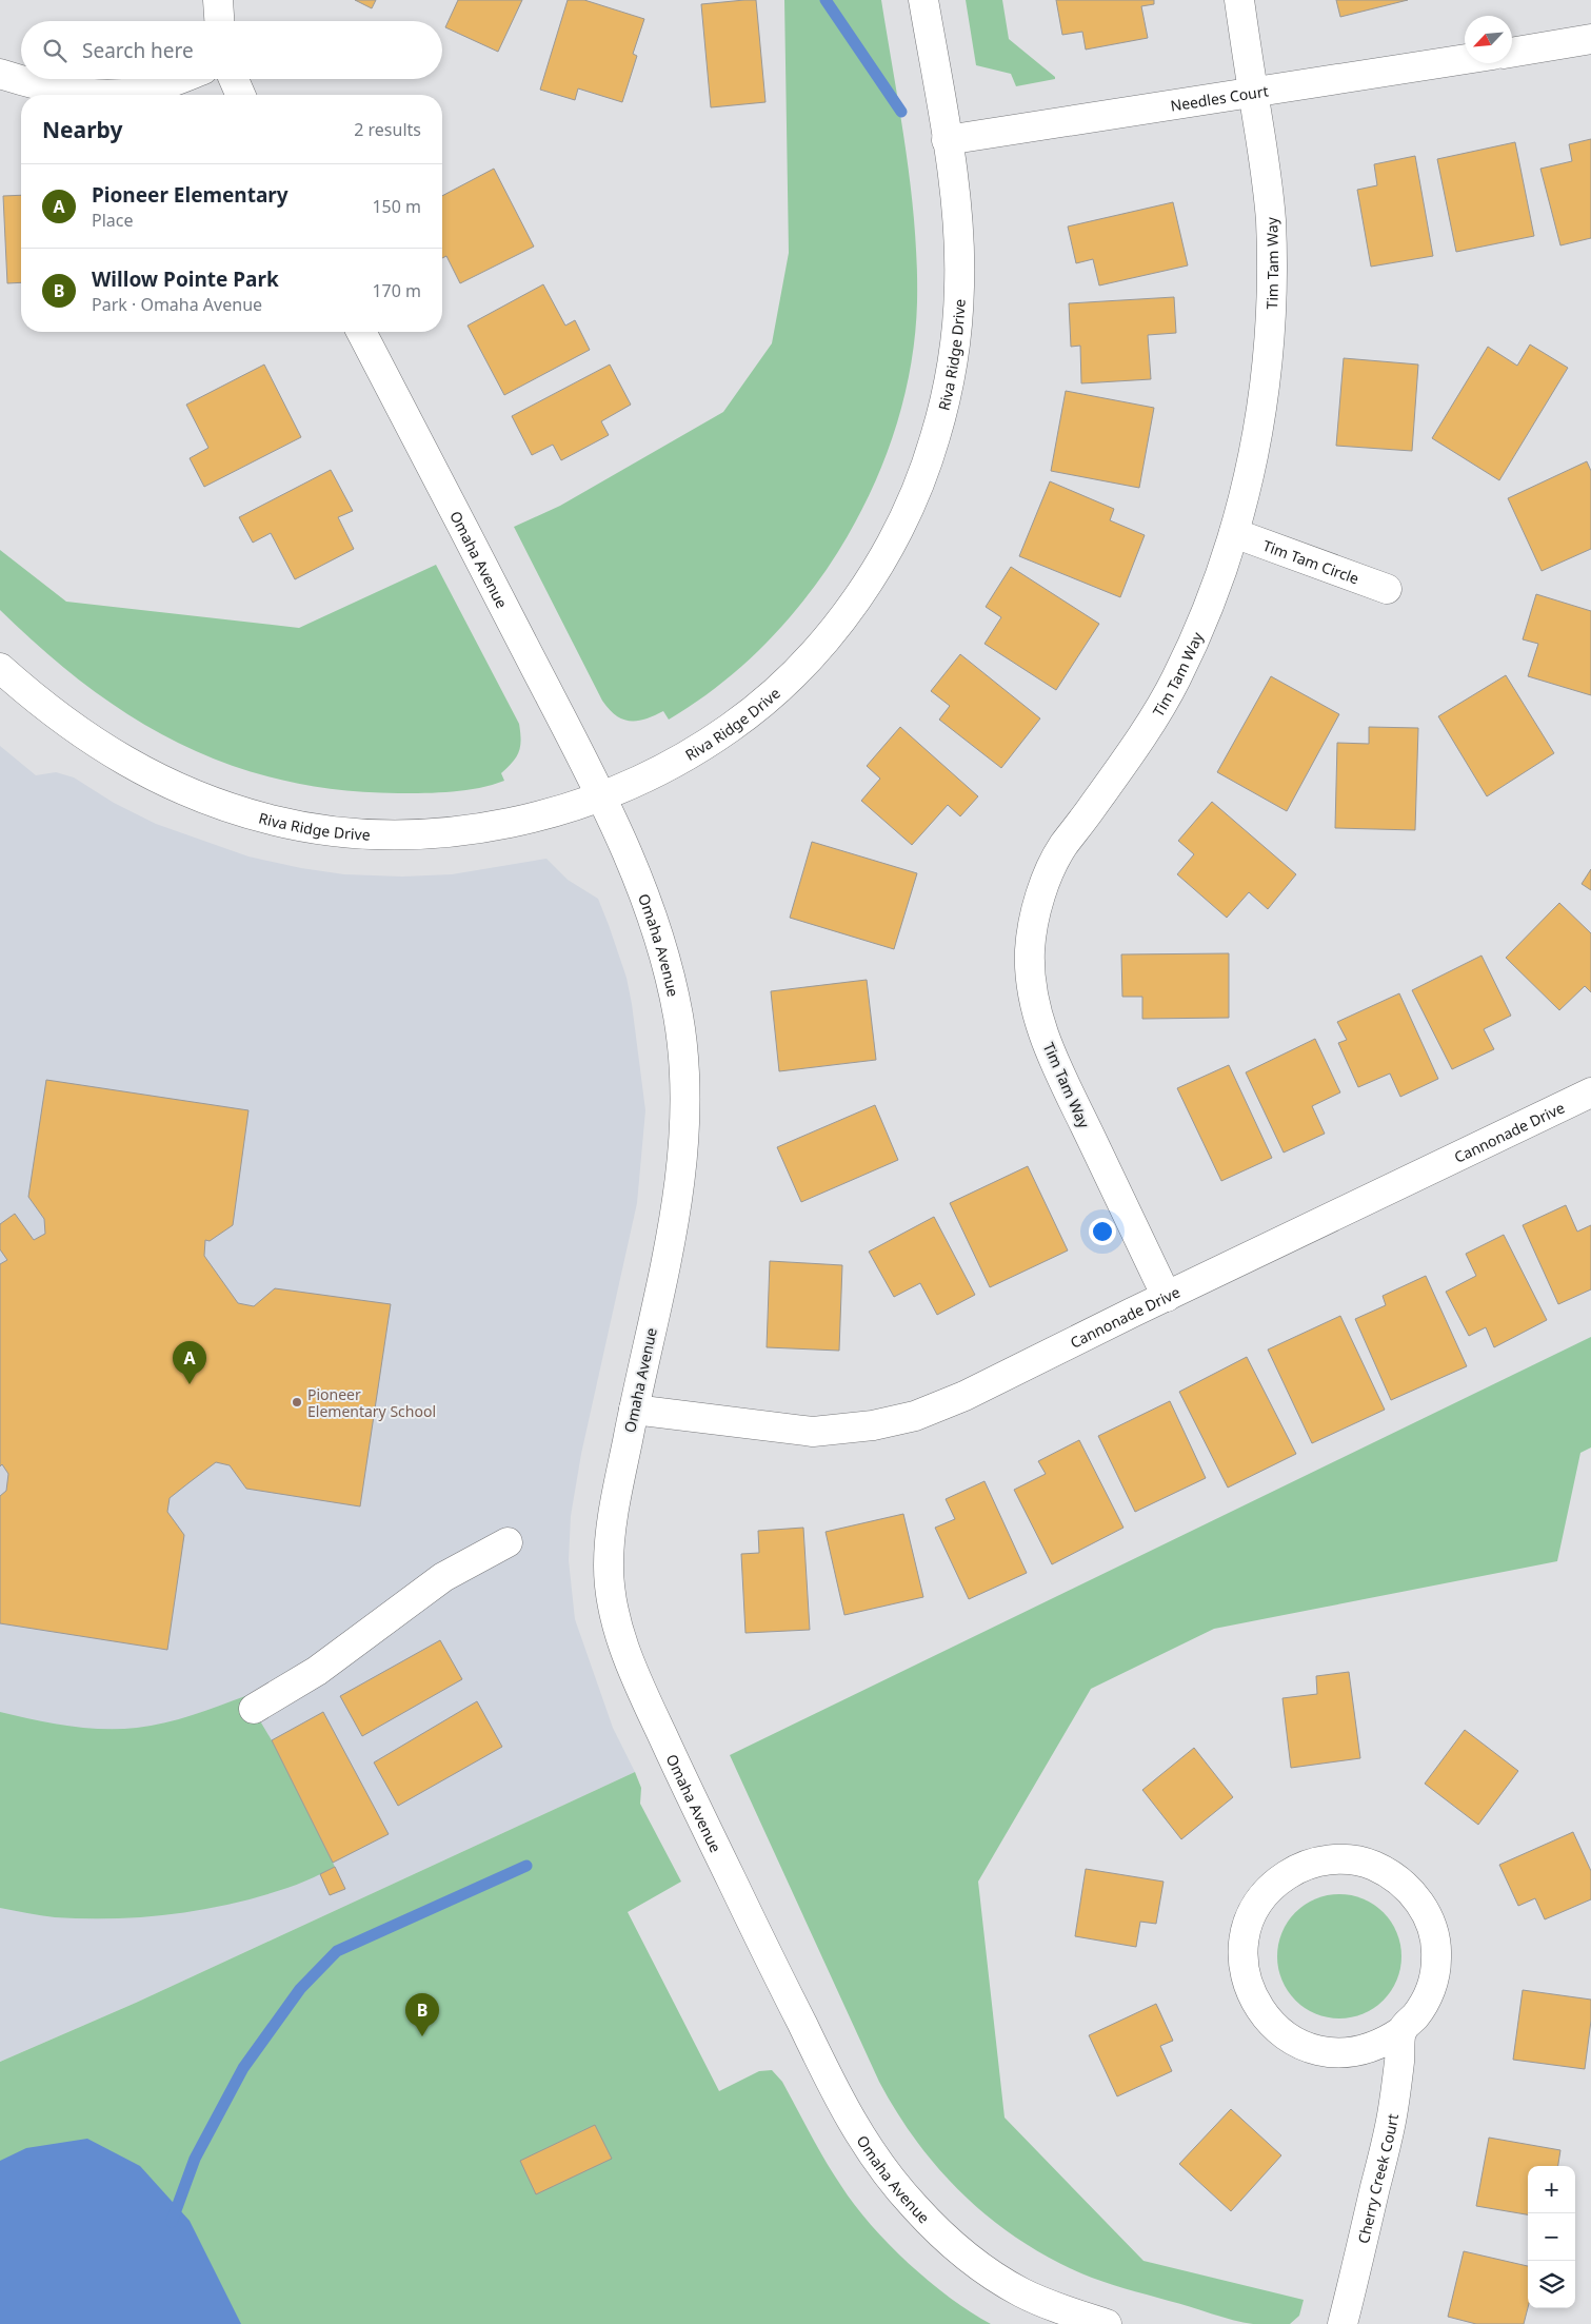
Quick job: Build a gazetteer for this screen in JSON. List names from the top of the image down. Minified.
{"streets":{"street":["Needles Court","Tim Tam Way","Riva Ridge Drive","Omaha Avenue","Tim Tam Circle","Cannonade Drive","Cherry Creek Court"]},"crossings":[["Needles Court","Tim Tam Way"],["Needles Court","Riva Ridge Drive"],["Tim Tam Way","Tim Tam Circle"],["Tim Tam Way","Cannonade Drive"],["Riva Ridge Drive","Omaha Avenue"],["Omaha Avenue","Cannonade Drive"]],"places":["Pioneer Elementary School"],"north":"bottom left","page":{"search":"Search here","heading":["Nearby","2 results"],"list":[{"mark":"A","name":"Pioneer Elementary","note":"Place","value":"150 m"},{"mark":"B","name":"Willow Pointe Park","note":"Park · Omaha Avenue","value":"170 m"}],"pins":["A","B"],"map_buttons":["+","−"]}}
